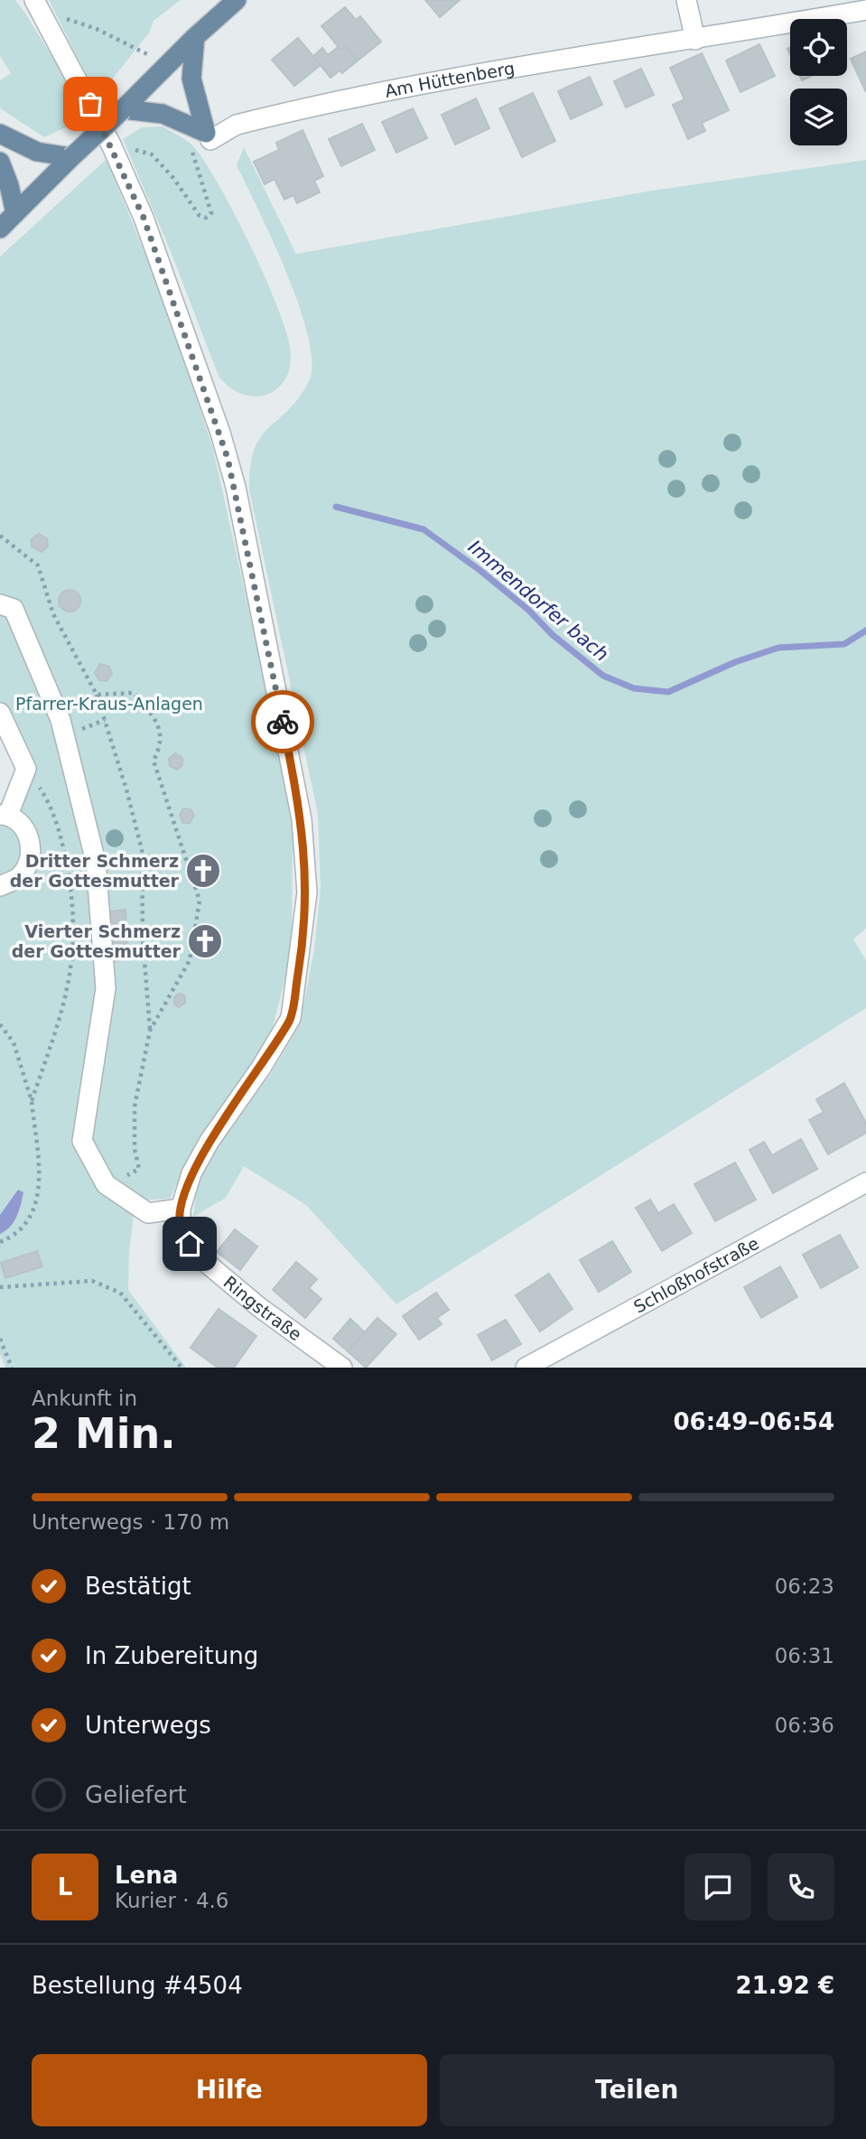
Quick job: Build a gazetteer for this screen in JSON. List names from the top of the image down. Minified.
{"streets":{"street":["Am Hüttenberg","Schloßhofstraße","Ringstraße"]},"water":["Immendorfer bach"],"parks":["Pfarrer-Kraus-Anlagen"],"places":{"church":["Dritter Schmerz der Gottesmutter","Vierter Schmerz der Gottesmutter"]},"page":{"heading":["2 Min.","Ankunft in","06:49–06:54"],"panel":["Lena","Kurier · 4.6","Bestellung #4504","21.92 €"],"bar":"Unterwegs · 170 m","list":[["Bestätigt","06:23"],["In Zubereitung","06:31"],["Unterwegs","06:36"],"Geliefert"],"round":"L","buttons":["Hilfe","Teilen"]}}
